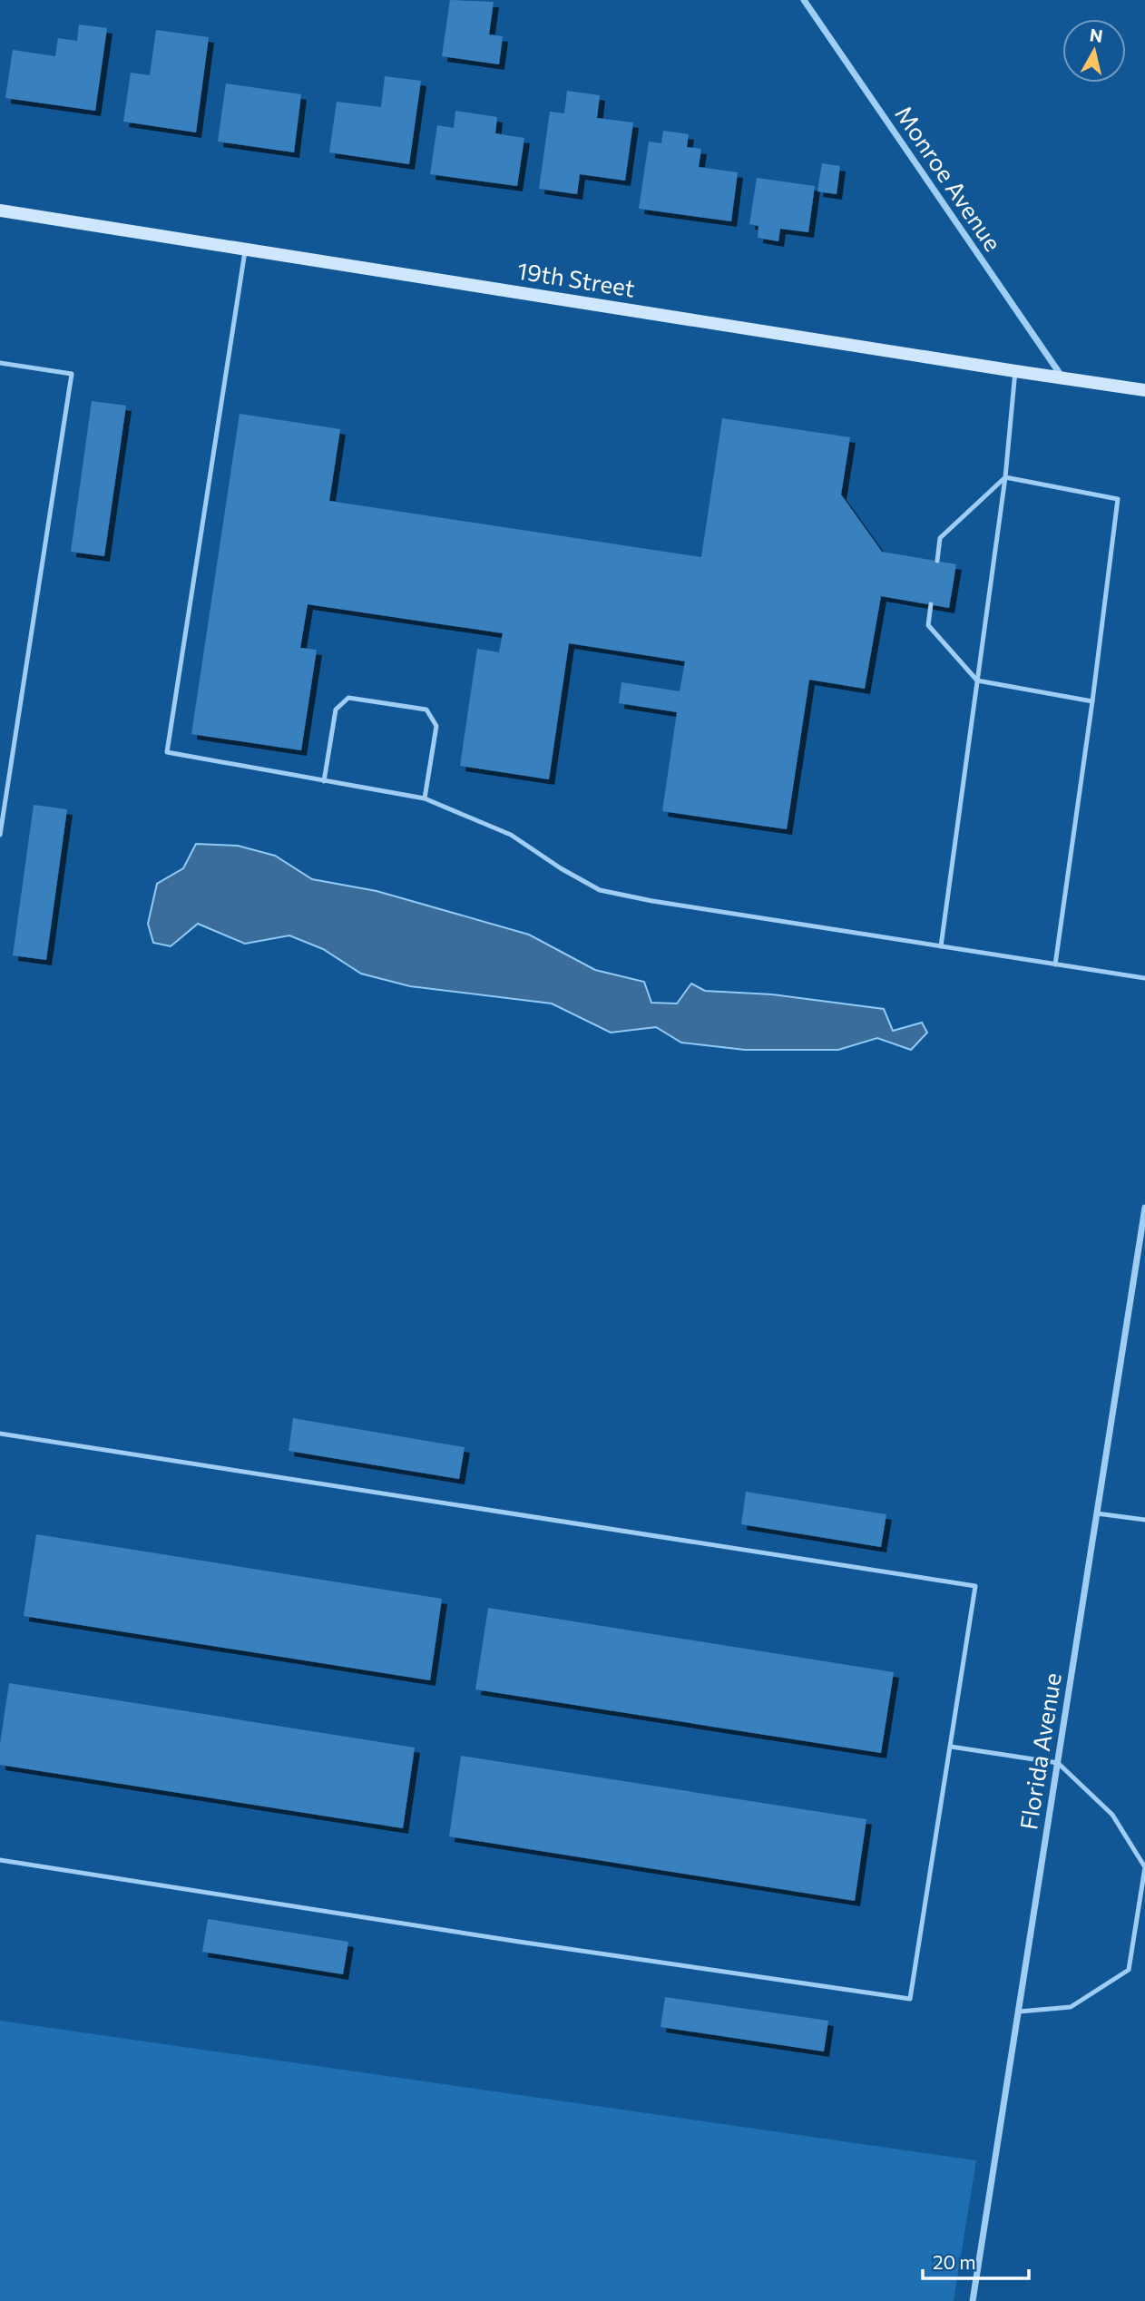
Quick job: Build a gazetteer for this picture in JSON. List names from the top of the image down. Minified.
{"streets":{"main road":["19th Street"],"street":["Monroe Avenue","Florida Avenue"]},"crossings":[["Monroe Avenue","19th Street"]],"scale_bar":"20 m","north":"top"}
